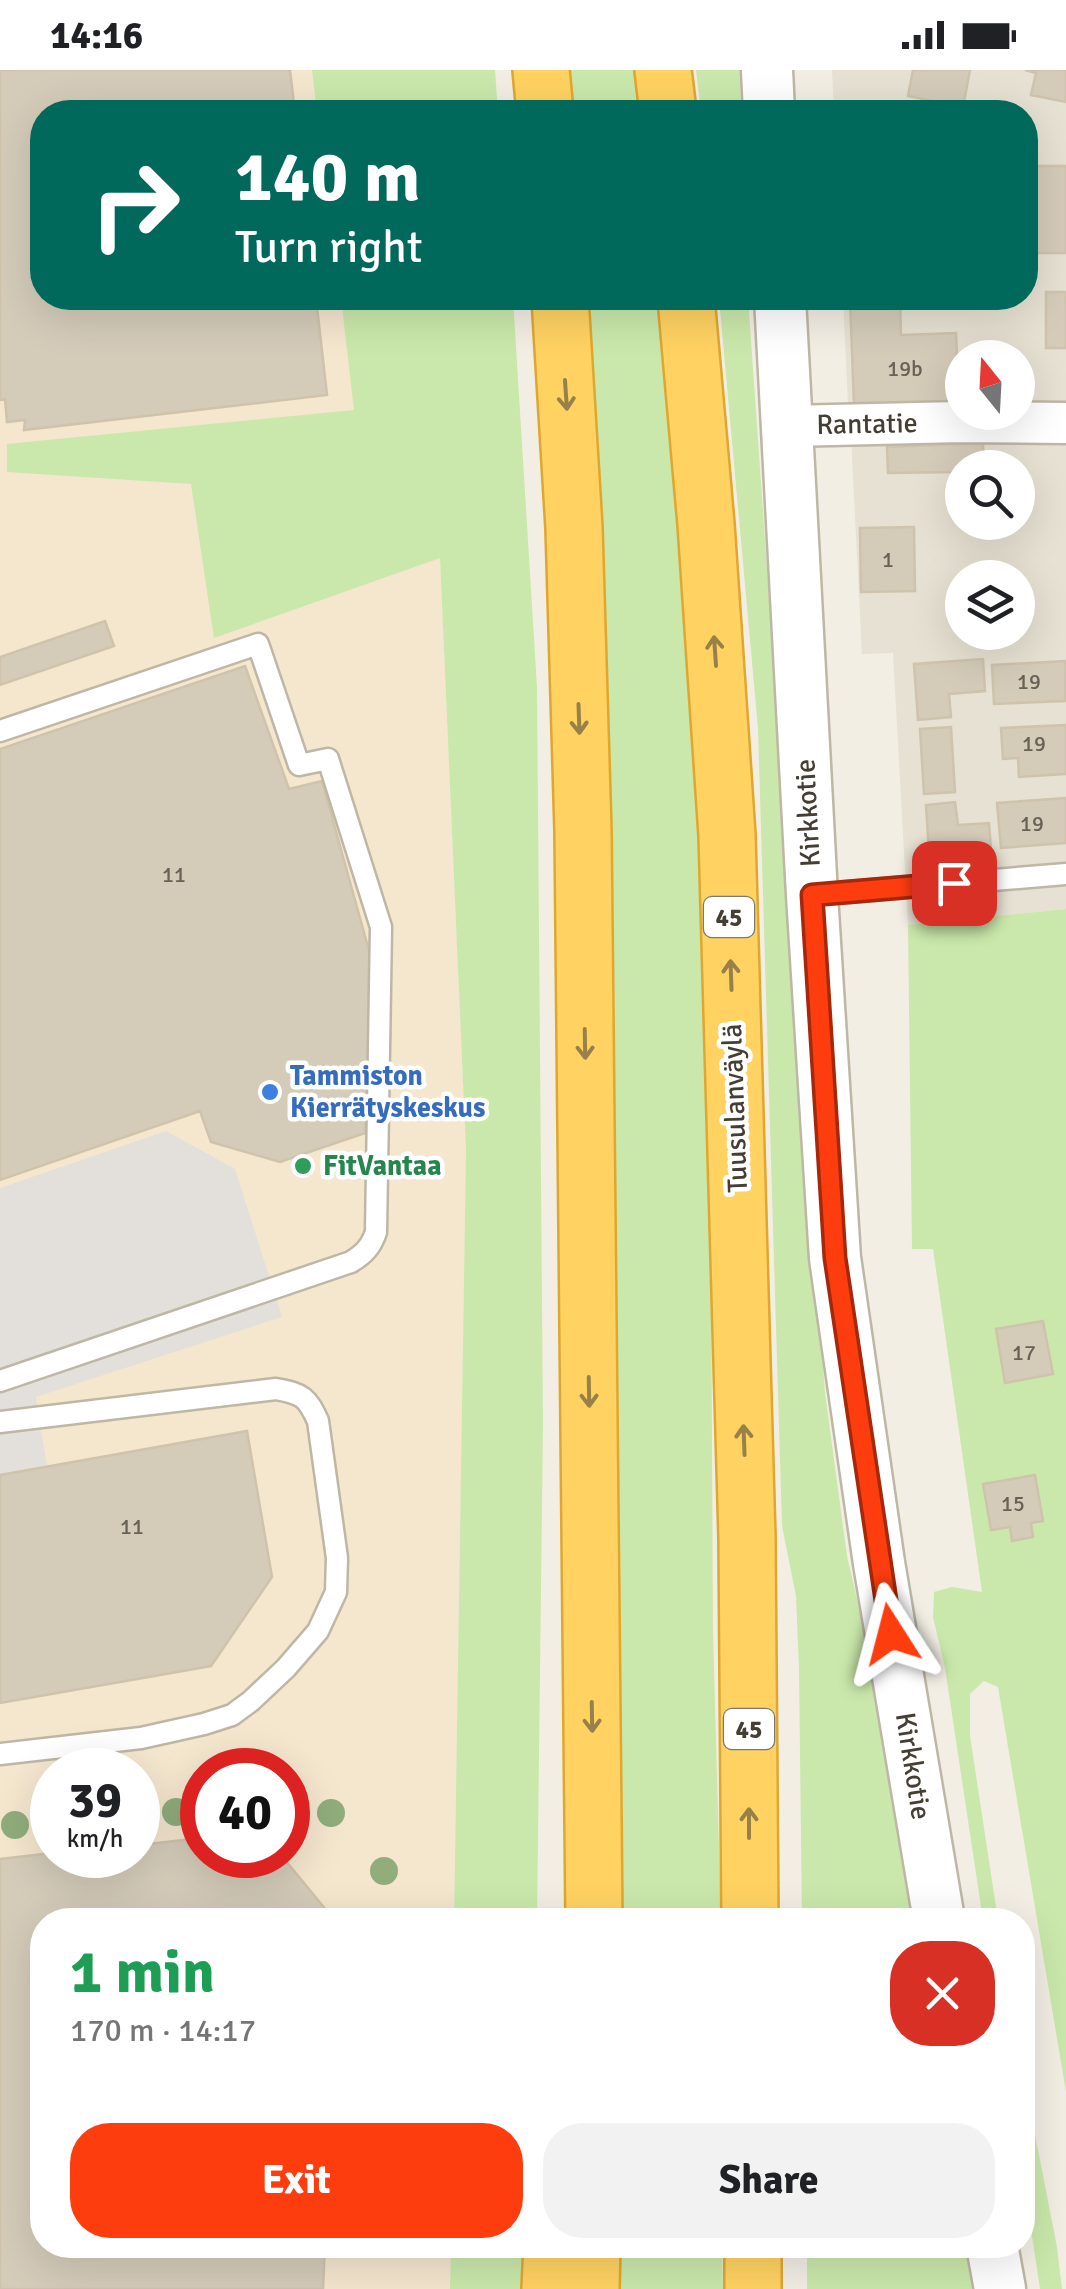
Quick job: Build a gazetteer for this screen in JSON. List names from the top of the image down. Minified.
{"streets":{"highway":["45","Tuusulanväylä"],"street":["Rantatie","Kirkkotie"]},"crossings":[["Rantatie","Kirkkotie"]],"places":["Tammiston Kierrätyskeskus","FitVantaa"],"house_numbers":["19b","1","19","19","19","11","17","15","11"],"north":"top","page":{"status":"14:16","turn":["140 m","Turn right"],"speed":"39 km/h","limit":"40","heading":["1 min","170 m · 14:17"],"buttons":["Exit","Share"]}}
